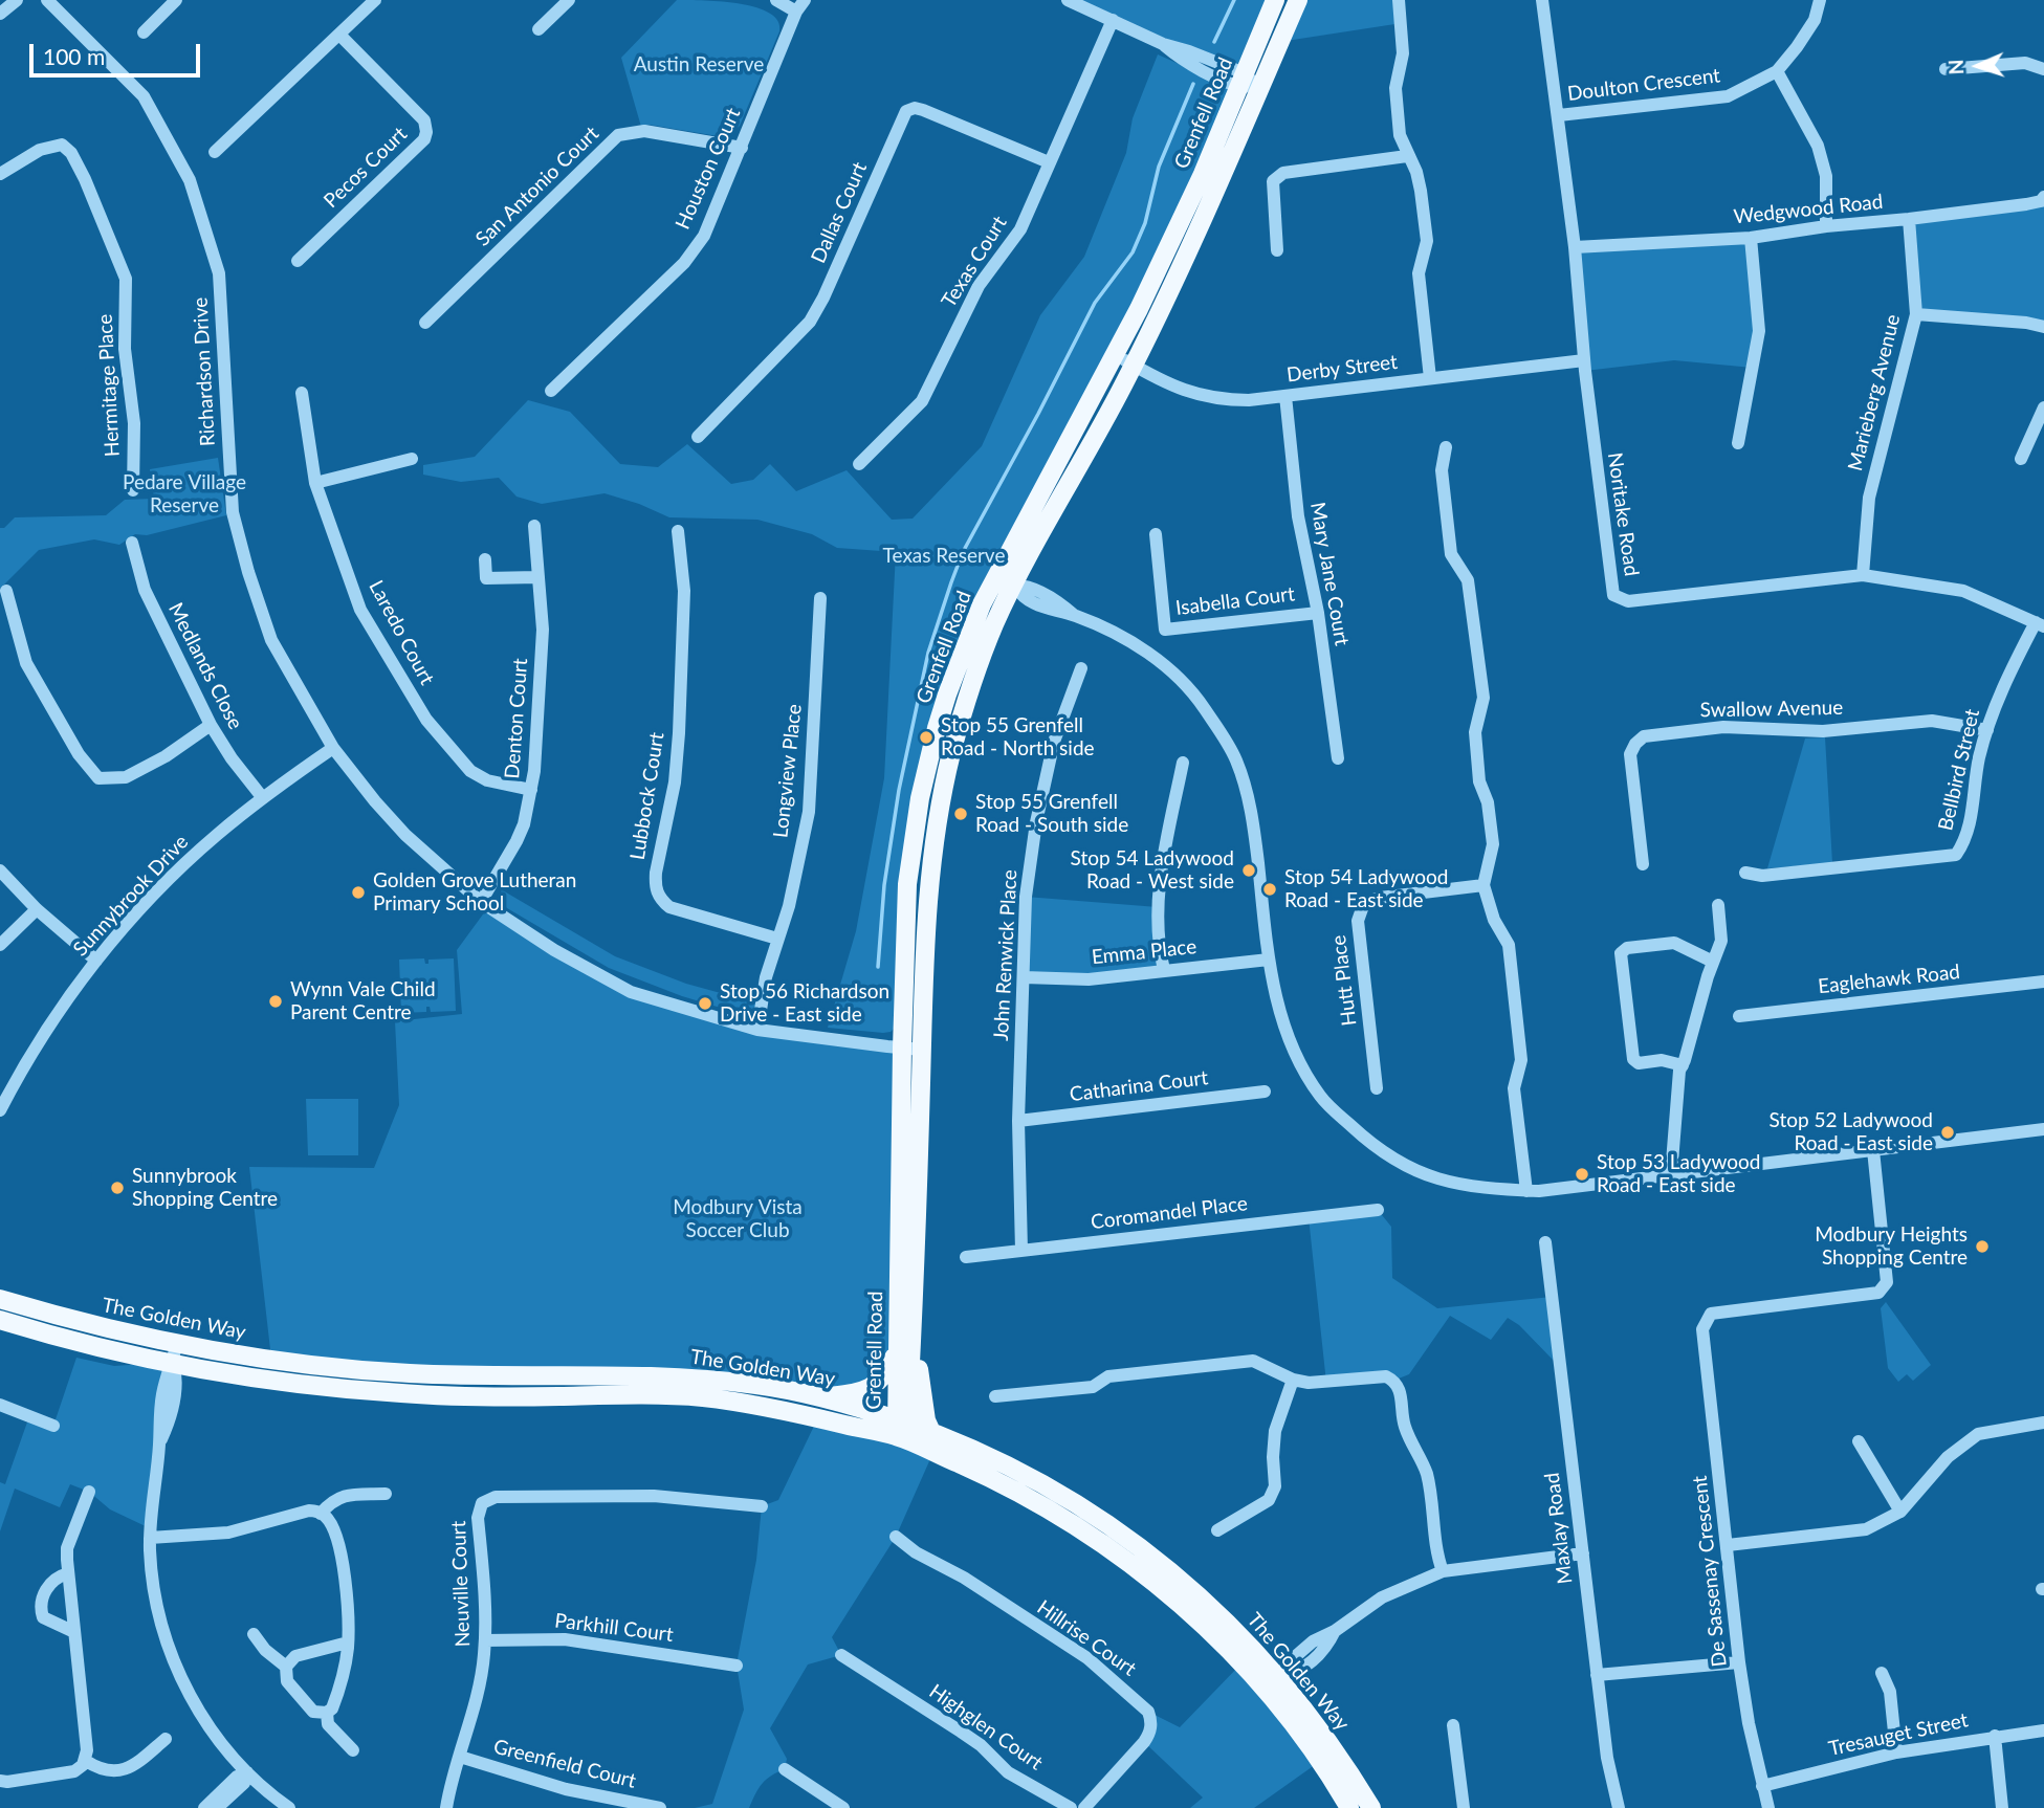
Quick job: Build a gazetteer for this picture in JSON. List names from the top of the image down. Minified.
{"streets":{"main road":["Grenfell Road","The Golden Way"],"street":["Doulton Crescent","Pecos Court","Houston Court","San Antonio Court","Wedgwood Road","Dallas Court","Texas Court","Derby Street","Richardson Drive","Hermitage Place","Marieberg Avenue","Noritake Road","Mary Jane Court","Isabella Court","Laredo Court","Medlands Close","Swallow Avenue","Denton Court","Bellbird Street","Longview Place","Lubbock Court","Sunnybrook Drive","Emma Place","John Renwick Place","Eaglehawk Road","Hutt Place","Catharina Court","Coromandel Place","Maxlay Road","De Sassenay Crescent","Neuville Court","Parkhill Court","Hillrise Court","Highglen Court","Tresauget Street","Greenfield Court"]},"crossings":[["Doulton Crescent","Noritake Road"],["Grenfell Road","Derby Street"],["Grenfell Road","Richardson Drive"],["Grenfell Road","The Golden Way"],["Houston Court","San Antonio Court"],["Wedgwood Road","Marieberg Avenue"],["Wedgwood Road","Noritake Road"],["Dallas Court","Texas Court"],["Derby Street","Noritake Road"],["Derby Street","Mary Jane Court"],["Richardson Drive","Denton Court"],["Richardson Drive","Longview Place"],["Richardson Drive","Sunnybrook Drive"],["Marieberg Avenue","Noritake Road"],["Noritake Road","Bellbird Street"],["Mary Jane Court","Isabella Court"],["Laredo Court","Denton Court"],["Medlands Close","Sunnybrook Drive"],["Swallow Avenue","Bellbird Street"],["Longview Place","Lubbock Court"],["Emma Place","John Renwick Place"],["John Renwick Place","Catharina Court"],["John Renwick Place","Coromandel Place"],["De Sassenay Crescent","Tresauget Street"],["Neuville Court","Parkhill Court"],["Neuville Court","Greenfield Court"]],"parks":["Austin Reserve","Pedare Village Reserve","Texas Reserve","Modbury Vista Soccer Club"],"places":["Stop 55 Grenfell Road - North side","Stop 55 Grenfell Road - South side","Stop 54 Ladywood Road - West side","Stop 54 Ladywood Road - East side","Golden Grove Lutheran Primary School","Wynn Vale Child Parent Centre","Stop 56 Richardson Drive - East side","Stop 52 Ladywood Road - East side","Stop 53 Ladywood Road - East side","Sunnybrook Shopping Centre","Modbury Heights Shopping Centre"],"scale_bar":"100 m","north":"left"}
